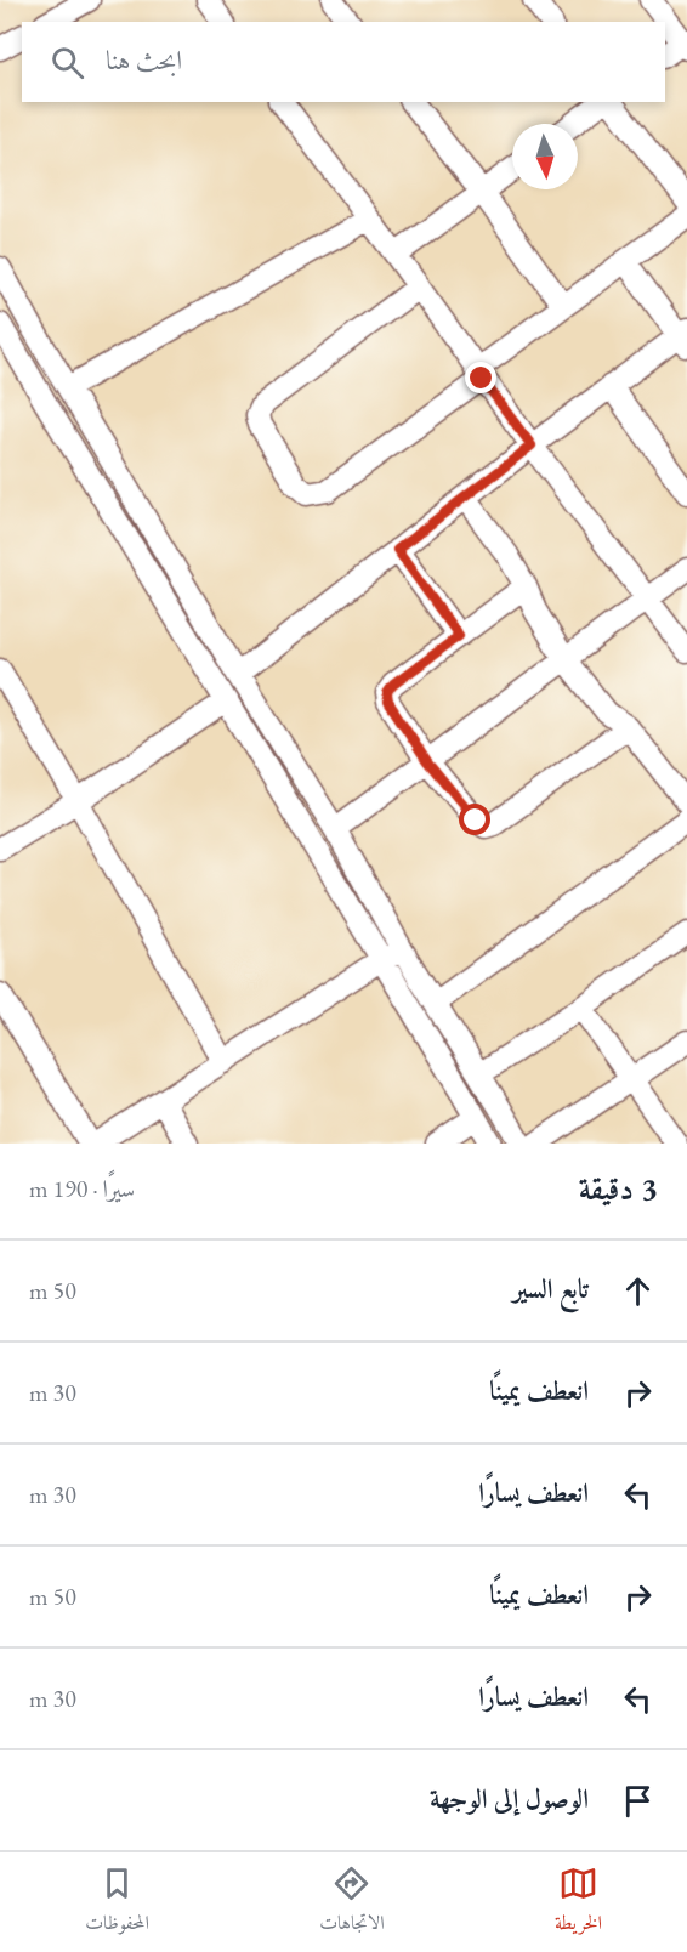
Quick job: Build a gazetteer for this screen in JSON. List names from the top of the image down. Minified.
{"north":"bottom","page":{"search":"ابحث هنا","heading":["3 دقيقة","سيرًا · 190 m"],"list":[["تابع السير","50 m"],["انعطف يمينًا","30 m"],["انعطف يسارًا","30 m"],["انعطف يمينًا","50 m"],["انعطف يسارًا","30 m"],"الوصول إلى الوجهة"],"nav":["الخريطة","الاتجاهات","المحفوظات"]}}
